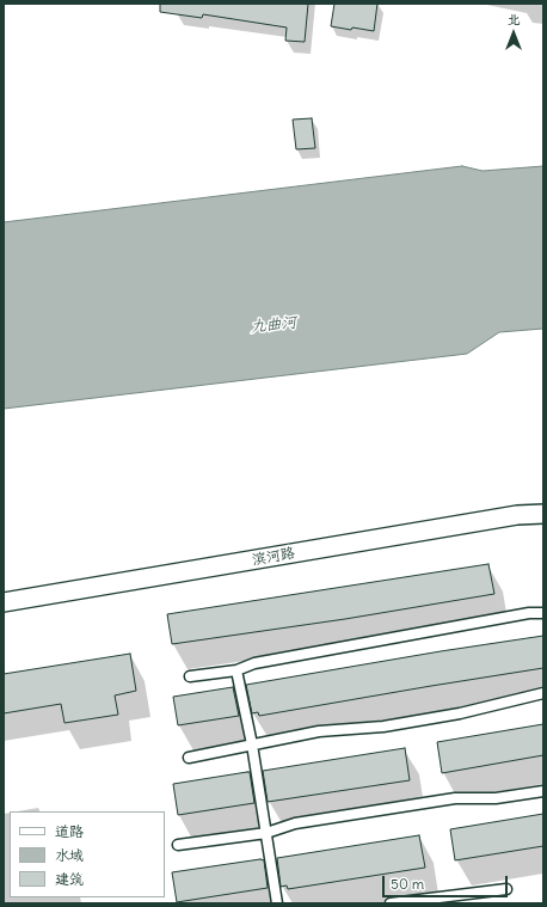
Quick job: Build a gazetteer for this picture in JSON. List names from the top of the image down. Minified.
{"streets":{"street":["滨河路"]},"water":["九曲河"],"legend":["道路","水域","建筑"],"scale_bar":"50 m","north":"top"}
